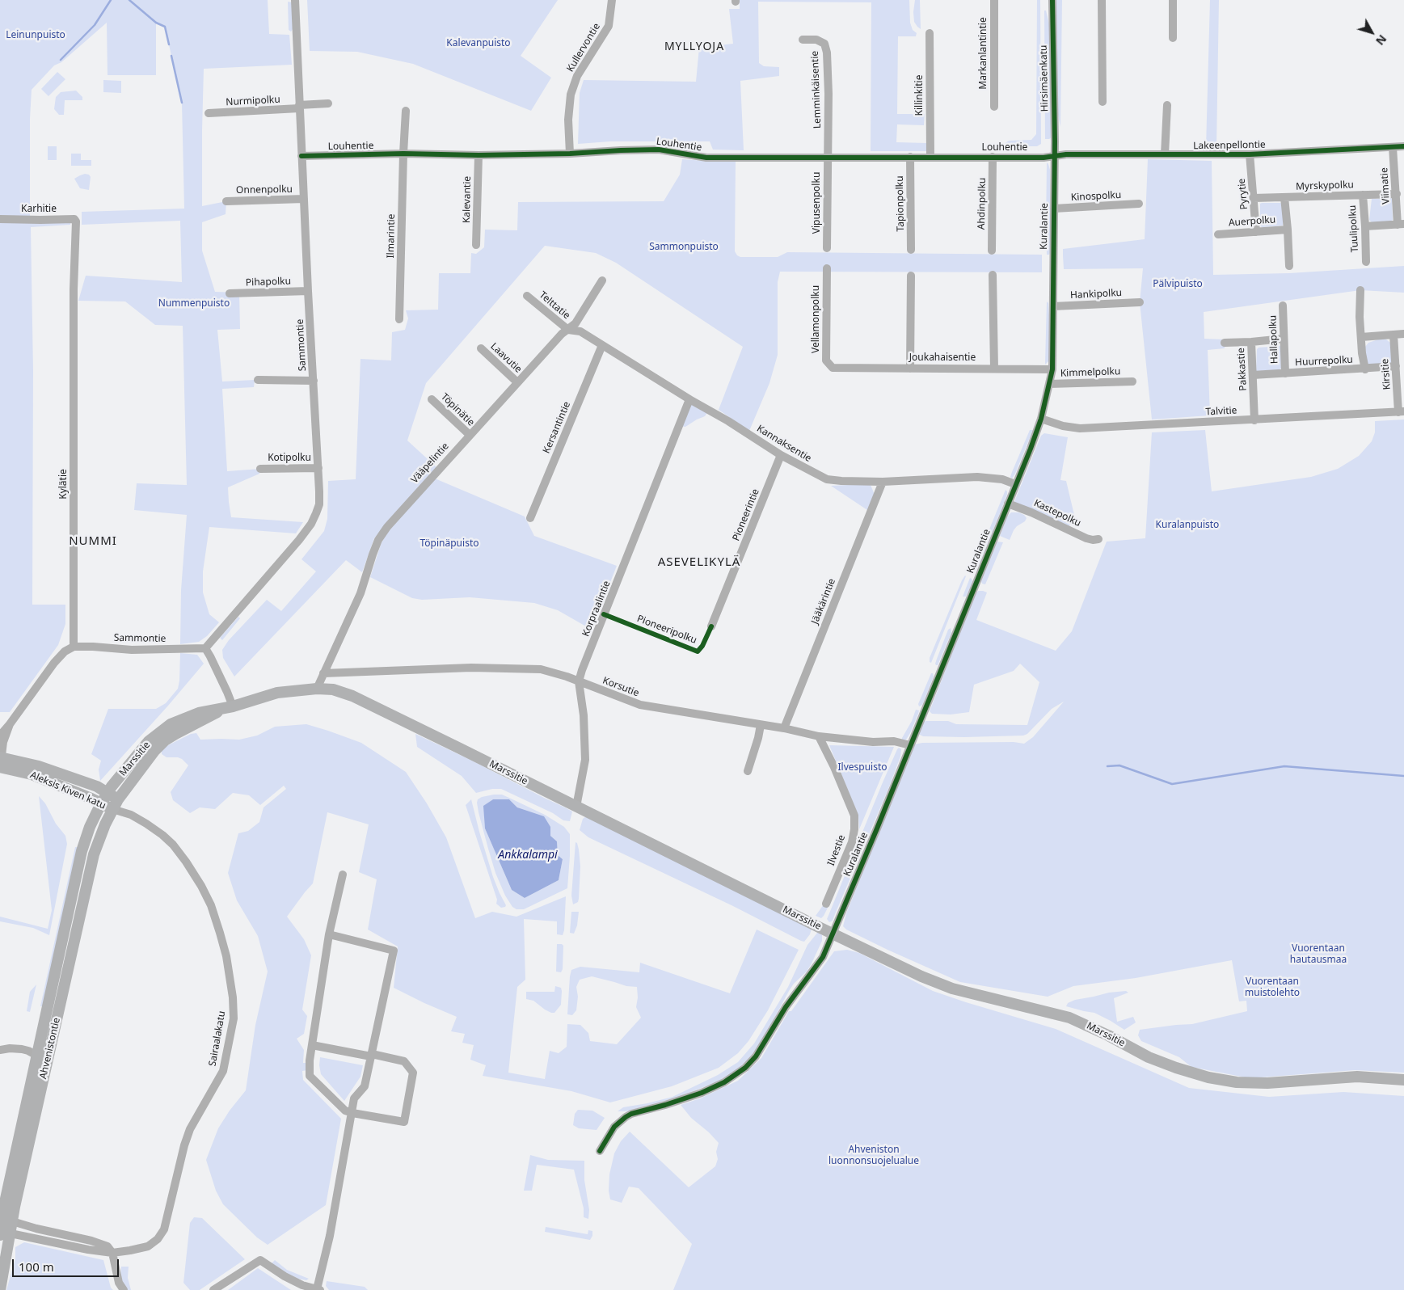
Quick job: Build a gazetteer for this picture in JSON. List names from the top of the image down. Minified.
{"streets":{"main road":["Marssitie","Aleksis Kiven katu","Ahvenistontie"],"street":["Kullervontie","Markanlantintie","Hirsimäenkatu","Lemminkäisentie","Killinkitie","Nurmipolku","Louhentie","Lakeenpellontie","Myrskypolku","Viimatie","Onnenpolku","Pyrytie","Kinospolku","Kalevantie","Vipusenpolku","Tapionpolku","Ahdinpolku","Karhitie","Auerpolku","Kuralantie","Tuulipolku","Ilmarintie","Pihapolku","Hankipolku","Telttatie","Vellamonpolku","Hallapolku","Sammontie","Laavutie","Joukahaisentie","Huurrepolku","Pakkastie","Kimmelpolku","Kirsitie","Töpinätie","Talvitie","Kersantintie","Kannaksentie","Kotipolku","Vääpelintie","Kylätie","Kastepolku","Pioneerintie","Jääkärintie","Korpraalintie","Korsutie","Ilvestie","Sairaalakatu"],"cycle path":["Pioneeripolku"]},"crossings":[["Kullervontie","Louhentie"],["Hirsimäenkatu","Louhentie"],["Hirsimäenkatu","Lakeenpellontie"],["Hirsimäenkatu","Kuralantie"],["Lemminkäisentie","Louhentie"],["Lemminkäisentie","Vipusenpolku"],["Killinkitie","Louhentie"],["Nurmipolku","Sammontie"],["Louhentie","Lakeenpellontie"],["Louhentie","Kalevantie"],["Louhentie","Vipusenpolku"],["Louhentie","Tapionpolku"],["Louhentie","Ahdinpolku"],["Louhentie","Kuralantie"],["Louhentie","Ilmarintie"],["Louhentie","Sammontie"],["Lakeenpellontie","Viimatie"],["Lakeenpellontie","Pyrytie"],["Lakeenpellontie","Kuralantie"],["Myrskypolku","Viimatie"],["Myrskypolku","Pyrytie"],["Myrskypolku","Tuulipolku"],["Onnenpolku","Sammontie"],["Pyrytie","Auerpolku"],["Kinospolku","Kuralantie"],["Karhitie","Kylätie"],["Kuralantie","Hankipolku"],["Kuralantie","Joukahaisentie"],["Kuralantie","Kimmelpolku"],["Kuralantie","Talvitie"],["Kuralantie","Kannaksentie"],["Kuralantie","Kastepolku"],["Kuralantie","Korsutie"],["Kuralantie","Marssitie"],["Pihapolku","Sammontie"],["Telttatie","Kannaksentie"],["Telttatie","Vääpelintie"],["Vellamonpolku","Joukahaisentie"],["Hallapolku","Huurrepolku"],["Sammontie","Kotipolku"],["Sammontie","Kylätie"],["Laavutie","Vääpelintie"],["Huurrepolku","Pakkastie"],["Huurrepolku","Kirsitie"],["Pakkastie","Talvitie"],["Kirsitie","Talvitie"],["Töpinätie","Vääpelintie"],["Kersantintie","Kannaksentie"],["Kannaksentie","Vääpelintie"],["Kannaksentie","Pioneerintie"],["Kannaksentie","Jääkärintie"],["Kannaksentie","Korpraalintie"],["Vääpelintie","Korsutie"],["Vääpelintie","Marssitie"],["Jääkärintie","Korsutie"],["Korpraalintie","Korsutie"],["Korpraalintie","Marssitie"],["Korsutie","Ilvestie"],["Marssitie","Aleksis Kiven katu"],["Marssitie","Sairaalakatu"],["Marssitie","Ahvenistontie"],["Aleksis Kiven katu","Sairaalakatu"],["Aleksis Kiven katu","Ahvenistontie"],["Sairaalakatu","Ahvenistontie"]],"districts":["MYLLYOJA","NUMMI","ASEVELIKYLÄ"],"water":["Ankkalampi"],"parks":["Leinunpuisto","Kalevanpuisto","Sammonpuisto","Pälvipuisto","Nummenpuisto","Kuralanpuisto","Töpinäpuisto","Ilvespuisto","Vuorentaan hautausmaa","Vuorentaan muistolehto","Ahveniston luonnonsuojelualue"],"scale_bar":"100 m","north":"bottom right"}
